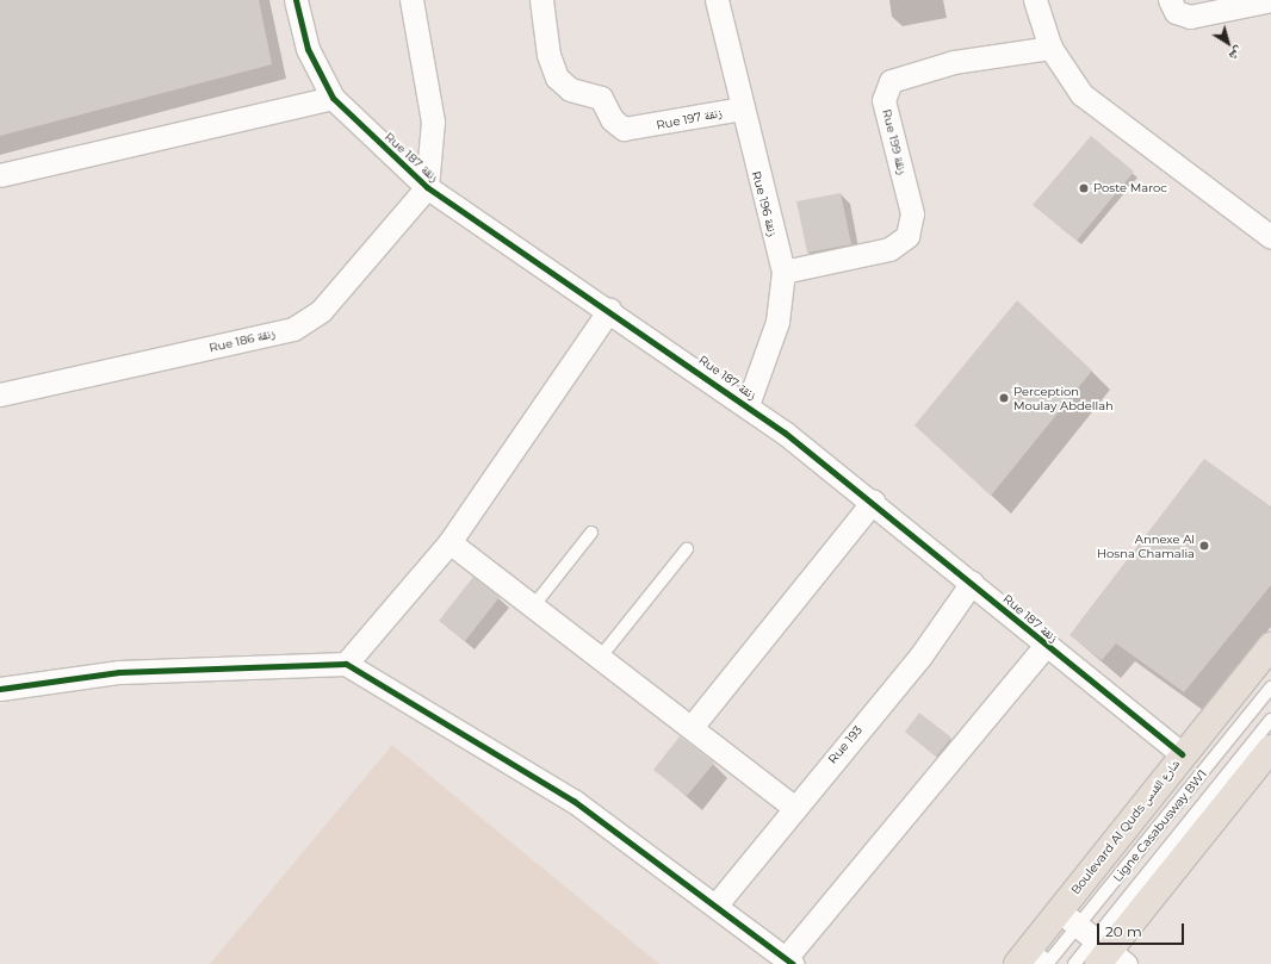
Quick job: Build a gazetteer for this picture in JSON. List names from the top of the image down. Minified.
{"streets":{"main road":["Boulevard Al Quds شارع القدس"],"street":["Rue 197 زنقة","Rue 199 زنقة","Rue 187 زنقة","Rue 196 زنقة","Rue 186 زنقة","Rue 193"],"lane":["Ligne Casabusway BW1"]},"crossings":[["Rue 197 زنقة","Rue 196 زنقة"],["Rue 199 زنقة","Rue 196 زنقة"],["Rue 187 زنقة","Rue 196 زنقة"],["Rue 187 زنقة","Rue 186 زنقة"],["Rue 187 زنقة","Rue 193"],["Rue 187 زنقة","Boulevard Al Quds شارع القدس"],["Ligne Casabusway BW1","Boulevard Al Quds شارع القدس"]],"places":["Poste Maroc","Perception Moulay Abdellah","Annexe Al Hosna Chamalia"],"scale_bar":"20 m","north":"bottom right"}
